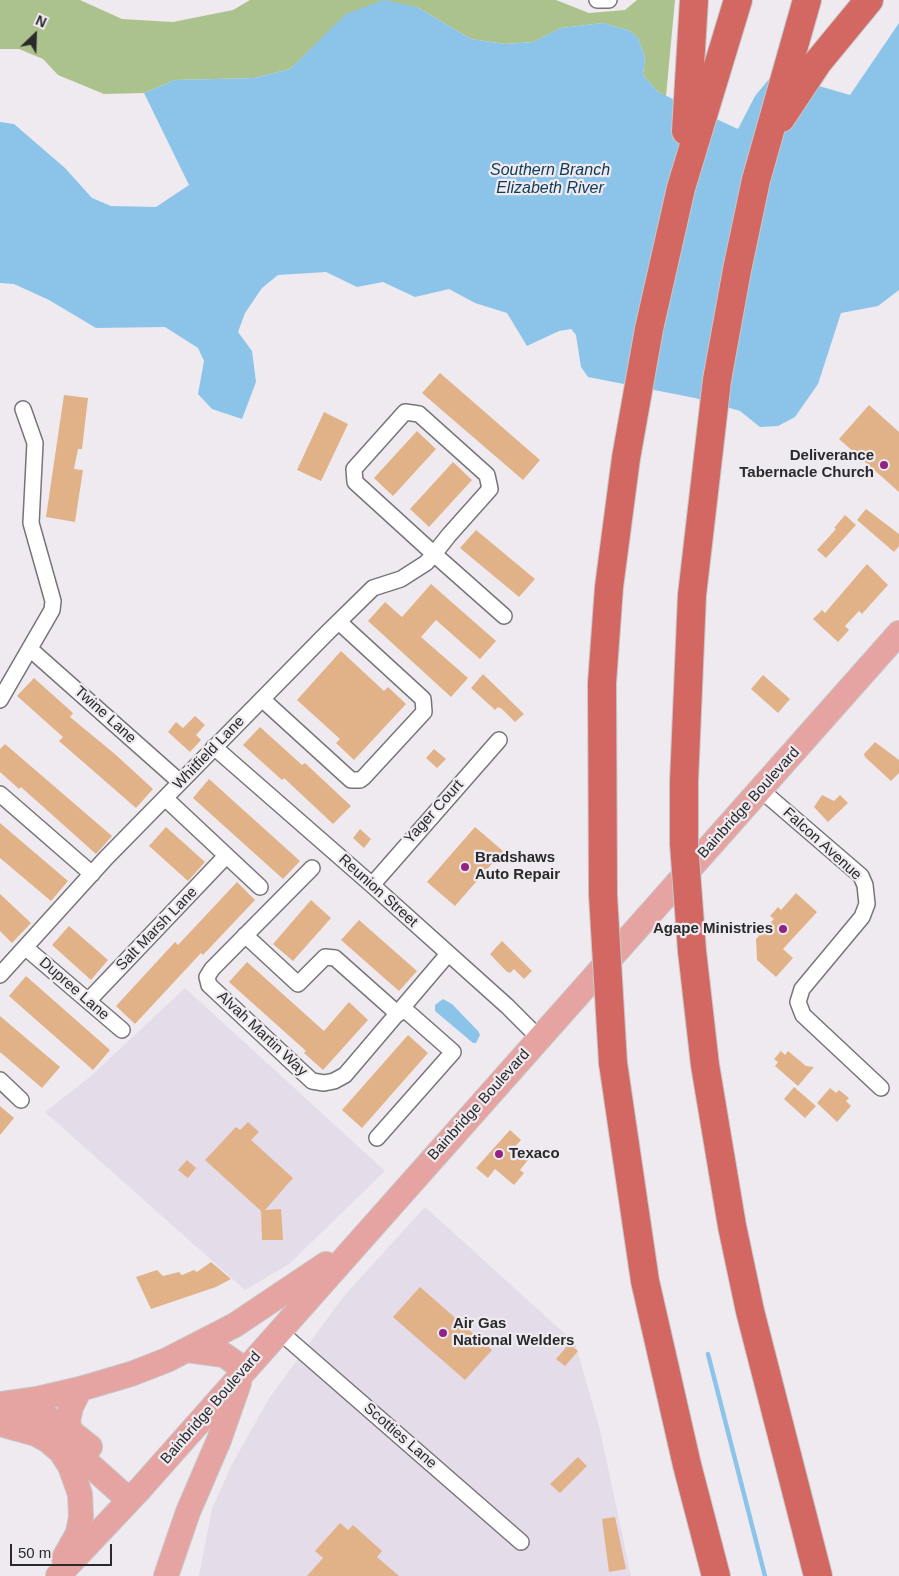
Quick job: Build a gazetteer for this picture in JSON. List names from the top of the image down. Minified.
{"streets":{"main road":["Bainbridge Boulevard"],"street":["Twine Lane","Whitfield Lane","Yager Court","Falcon Avenue","Reunion Street","Salt Marsh Lane","Dupree Lane","Alvah Martin Way","Scotties Lane"]},"crossings":[["Twine Lane","Whitfield Lane"],["Whitfield Lane","Reunion Street"],["Whitfield Lane","Dupree Lane"],["Bainbridge Boulevard","Falcon Avenue"],["Bainbridge Boulevard","Reunion Street"],["Bainbridge Boulevard","Scotties Lane"],["Yager Court","Reunion Street"],["Reunion Street","Alvah Martin Way"],["Salt Marsh Lane","Dupree Lane"]],"water":["Southern Branch Elizabeth River"],"places":["Deliverance Tabernacle Church","Bradshaws Auto Repair","Agape Ministries","Texaco","Air Gas National Welders"],"scale_bar":"50 m","north":"top right"}
